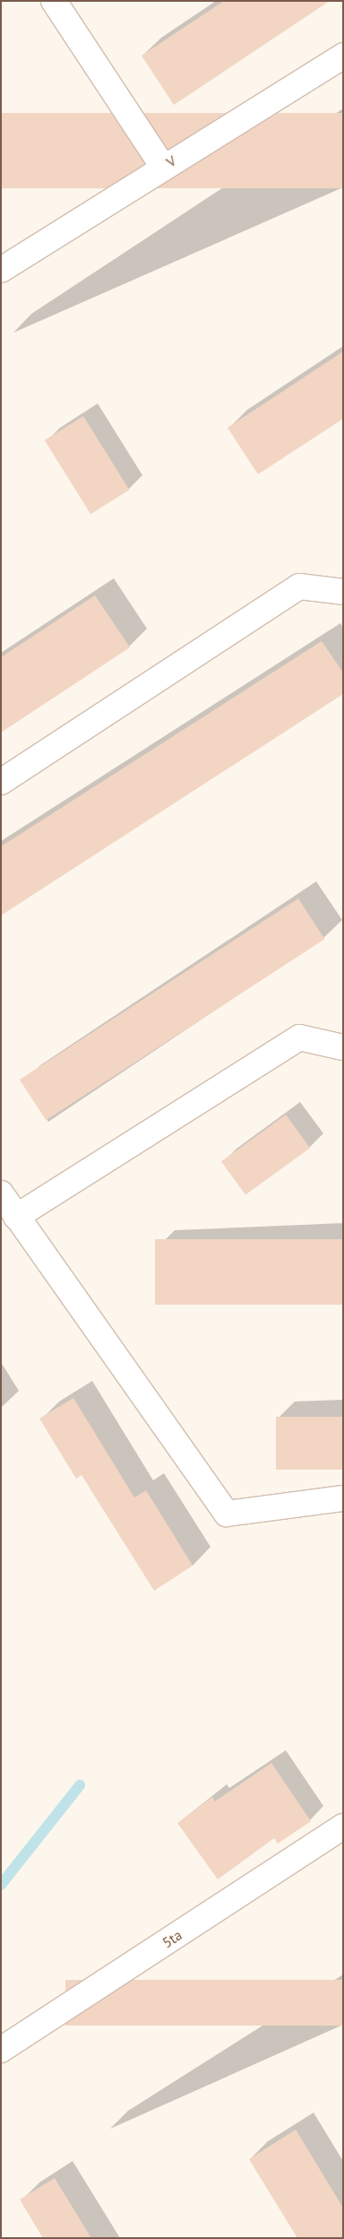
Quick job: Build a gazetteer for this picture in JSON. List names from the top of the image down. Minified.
{"streets":{"street":["V","5ta"]}}
